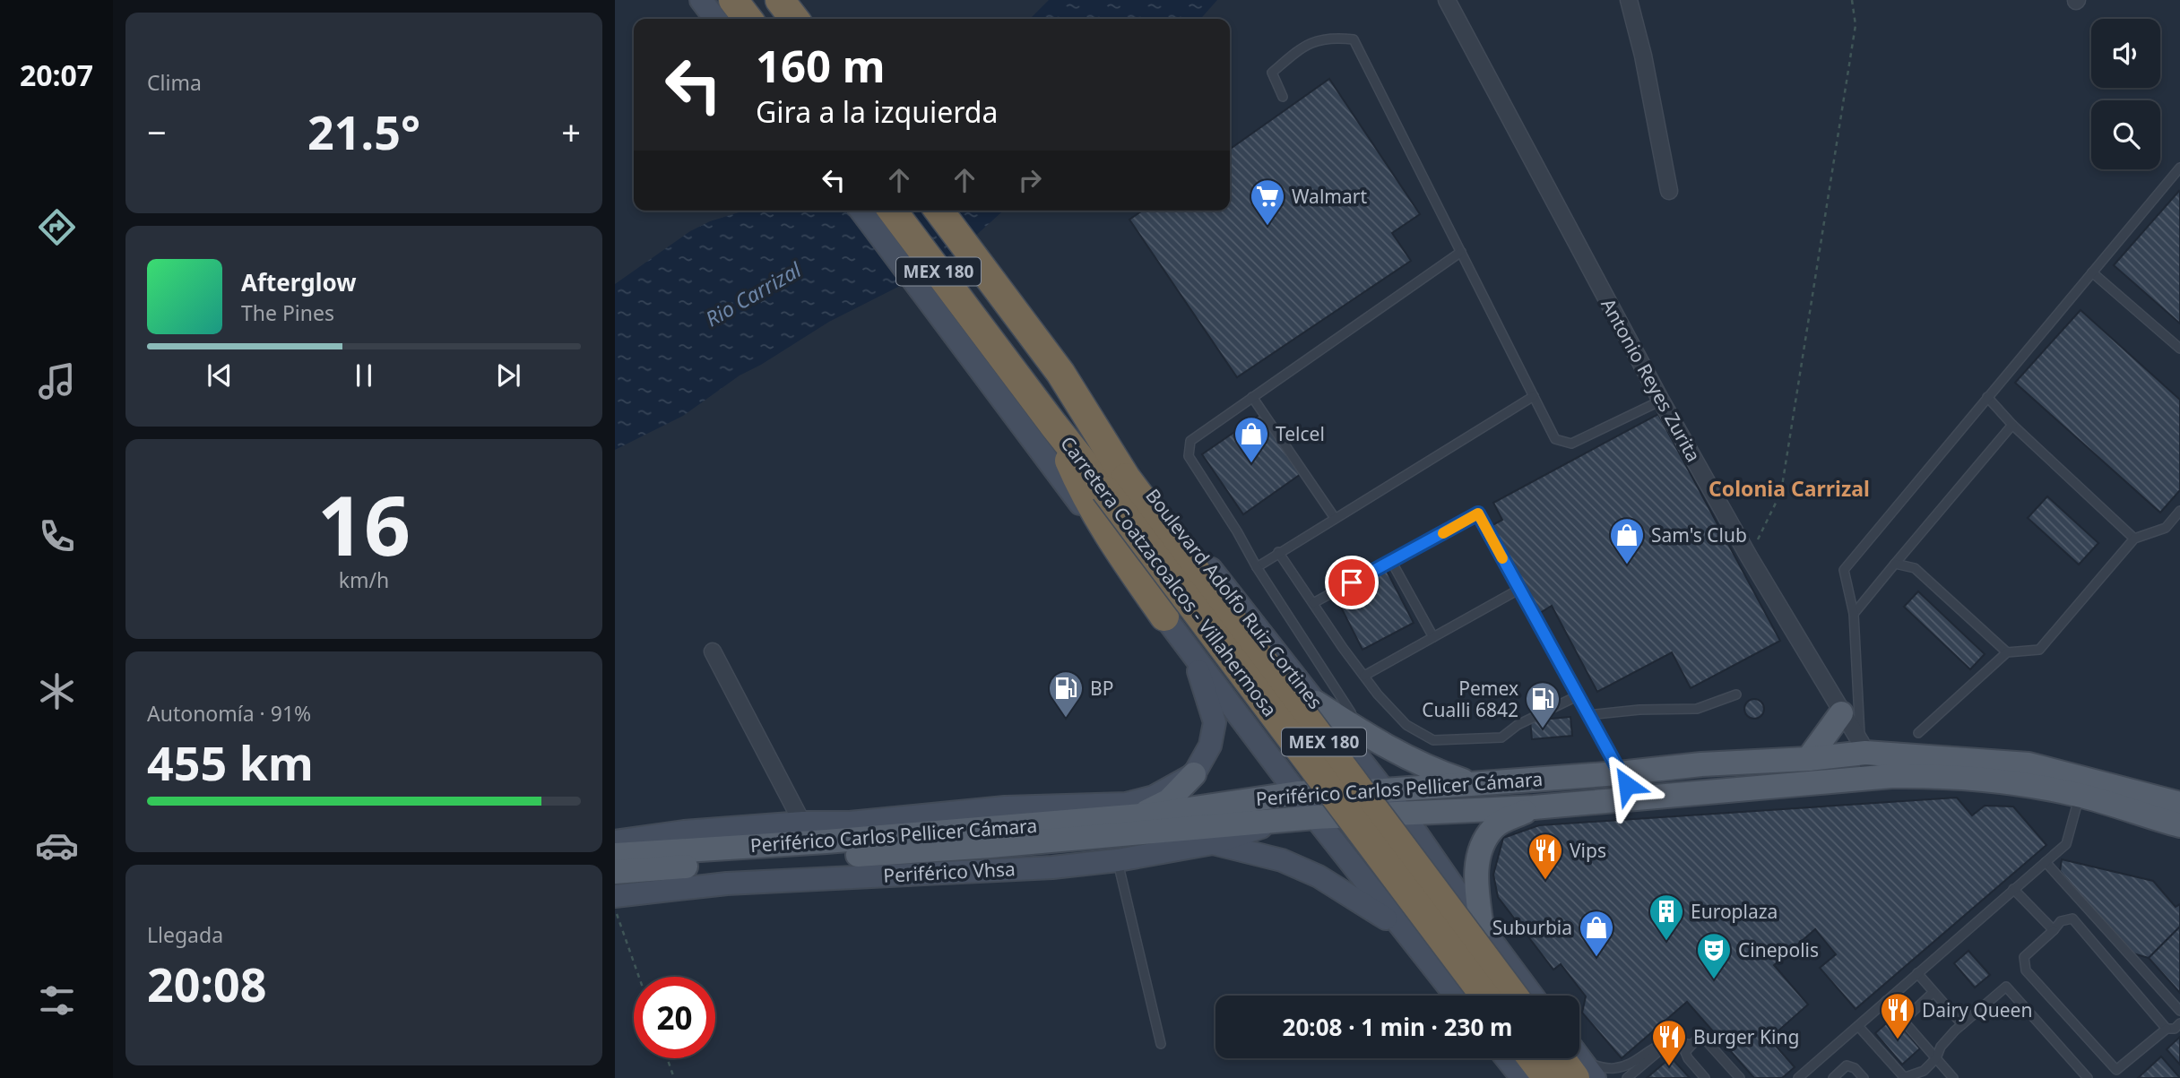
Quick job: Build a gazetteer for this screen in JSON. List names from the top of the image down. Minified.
{"streets":{"highway":["MEX 180","Carretera Coatzacoalcos - Villahermosa"],"main road":["Periférico Carlos Pellicer Cámara"],"street":["Antonio Reyes Zurita","Boulevard Adolfo Ruiz Cortines","Periférico Vhsa"]},"crossings":[["Antonio Reyes Zurita","Periférico Carlos Pellicer Cámara"],["Carretera Coatzacoalcos - Villahermosa","Boulevard Adolfo Ruiz Cortines"],["Boulevard Adolfo Ruiz Cortines","Periférico Carlos Pellicer Cámara"],["Periférico Carlos Pellicer Cámara","Periférico Vhsa"]],"districts":["Colonia Carrizal"],"water":["Rio Carrizal"],"places":{"supermarket":["Walmart"],"shop":["Telcel","Sam's Club","Suburbia"],"fuel station":["BP","Pemex Cualli 6842"],"restaurant":["Vips","Dairy Queen","Burger King"],"building":["Europlaza"],"theatre":["Cinepolis"]},"page":{"tabs":"20:07","tile":["Clima",["16","km/h"],["Autonomía · 91%","455 km"],["Llegada","20:08"]],"turn":["160 m","Gira a la izquierda"],"heat":["−","21.5°","+"],"song":["Afterglow","The Pines"],"limit":"20","trip":"20:08 · 1 min · 230 m"}}
